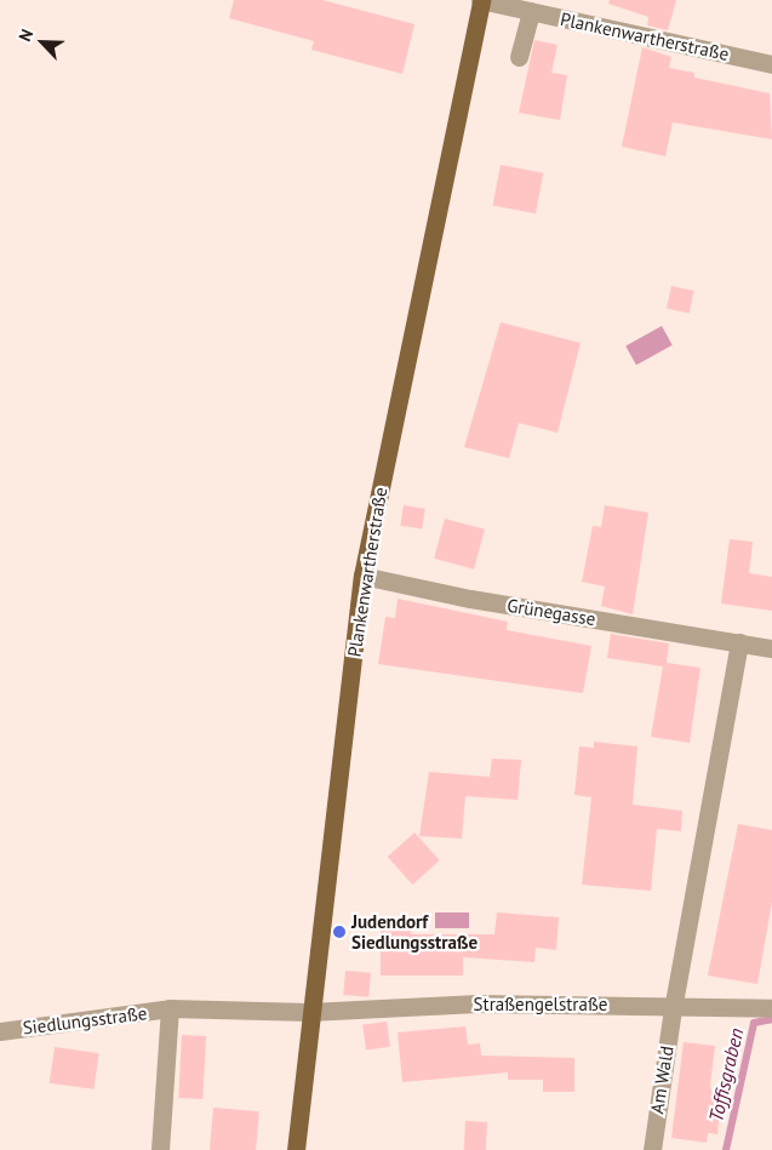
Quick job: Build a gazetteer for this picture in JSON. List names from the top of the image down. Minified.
{"streets":{"main road":["Plankenwartherstraße"],"street":["Grünegasse","Straßengelstraße","Siedlungsstraße","Am Wald"]},"crossings":[["Plankenwartherstraße","Grünegasse"],["Plankenwartherstraße","Straßengelstraße"],["Plankenwartherstraße","Siedlungsstraße"],["Straßengelstraße","Siedlungsstraße"],["Straßengelstraße","Am Wald"]],"water":["Toffisgraben"],"places":["Judendorf Siedlungsstraße"],"north":"top left"}
